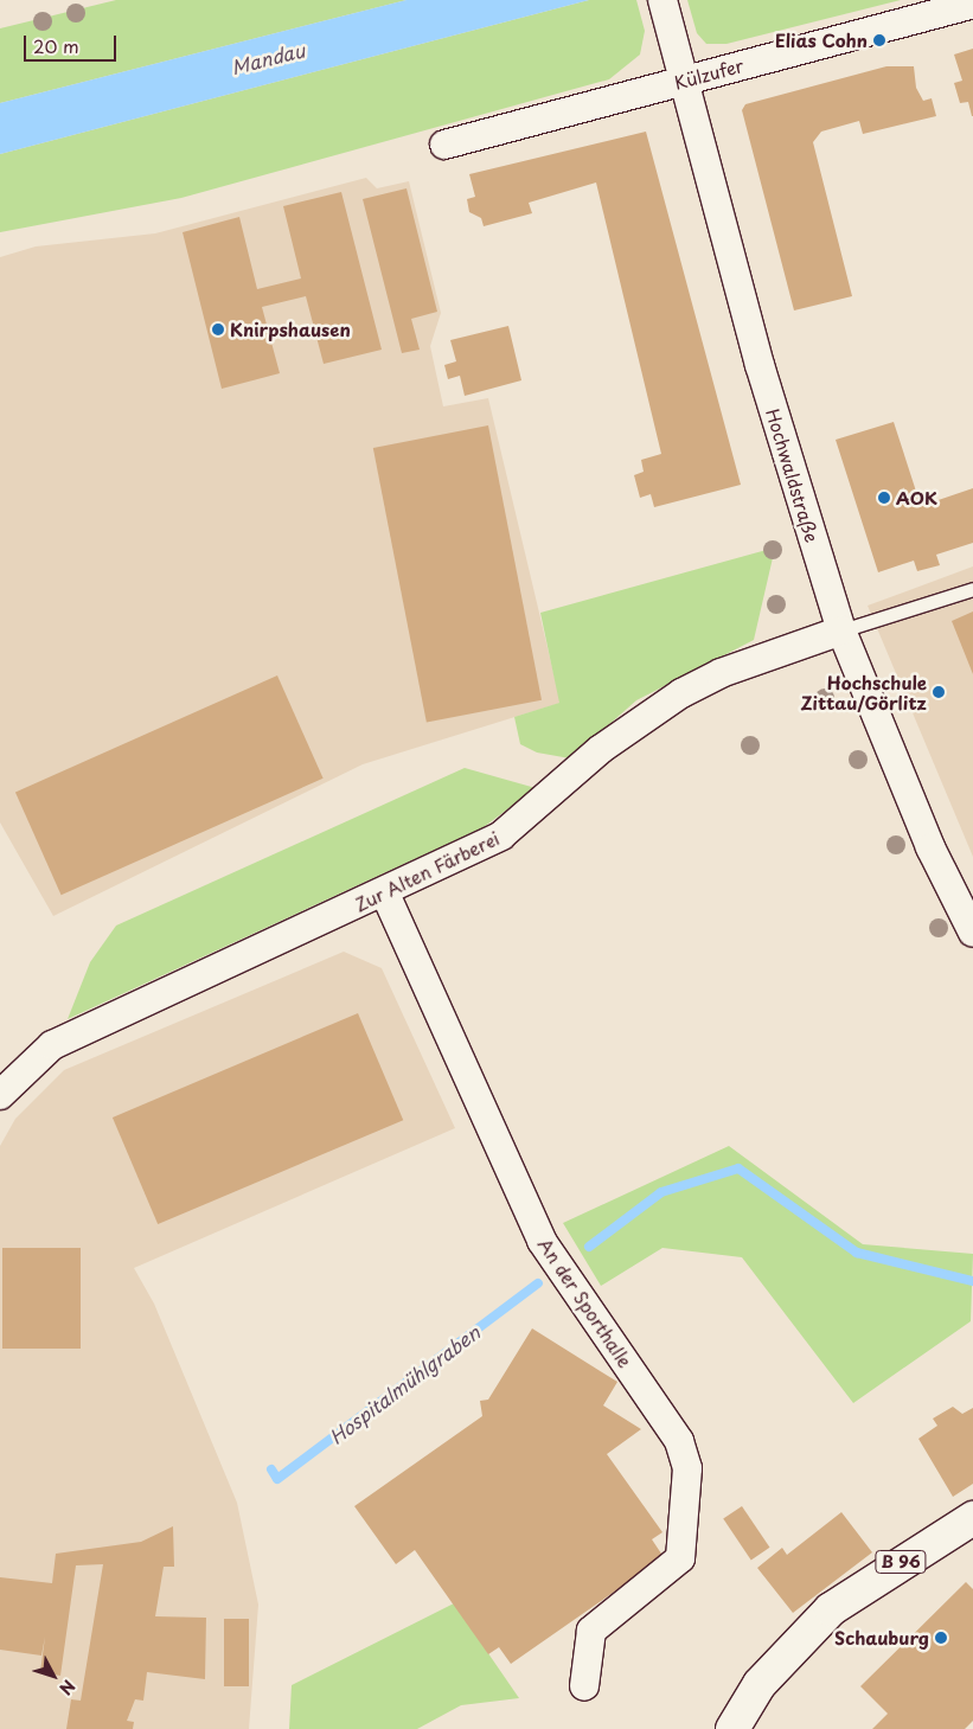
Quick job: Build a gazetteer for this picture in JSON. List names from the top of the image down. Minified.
{"streets":{"main road":["B 96"],"street":["Külzufer","Hochwaldstraße","Zur Alten Färberei","An der Sporthalle"]},"crossings":[["Külzufer","Hochwaldstraße"],["Hochwaldstraße","Zur Alten Färberei"],["Zur Alten Färberei","An der Sporthalle"]],"water":["Mandau","Hospitalmühlgraben"],"places":["Elias Cohn","Knirpshausen","AOK","Hochschule Zittau/Görlitz","Schauburg"],"scale_bar":"20 m","north":"bottom right"}
